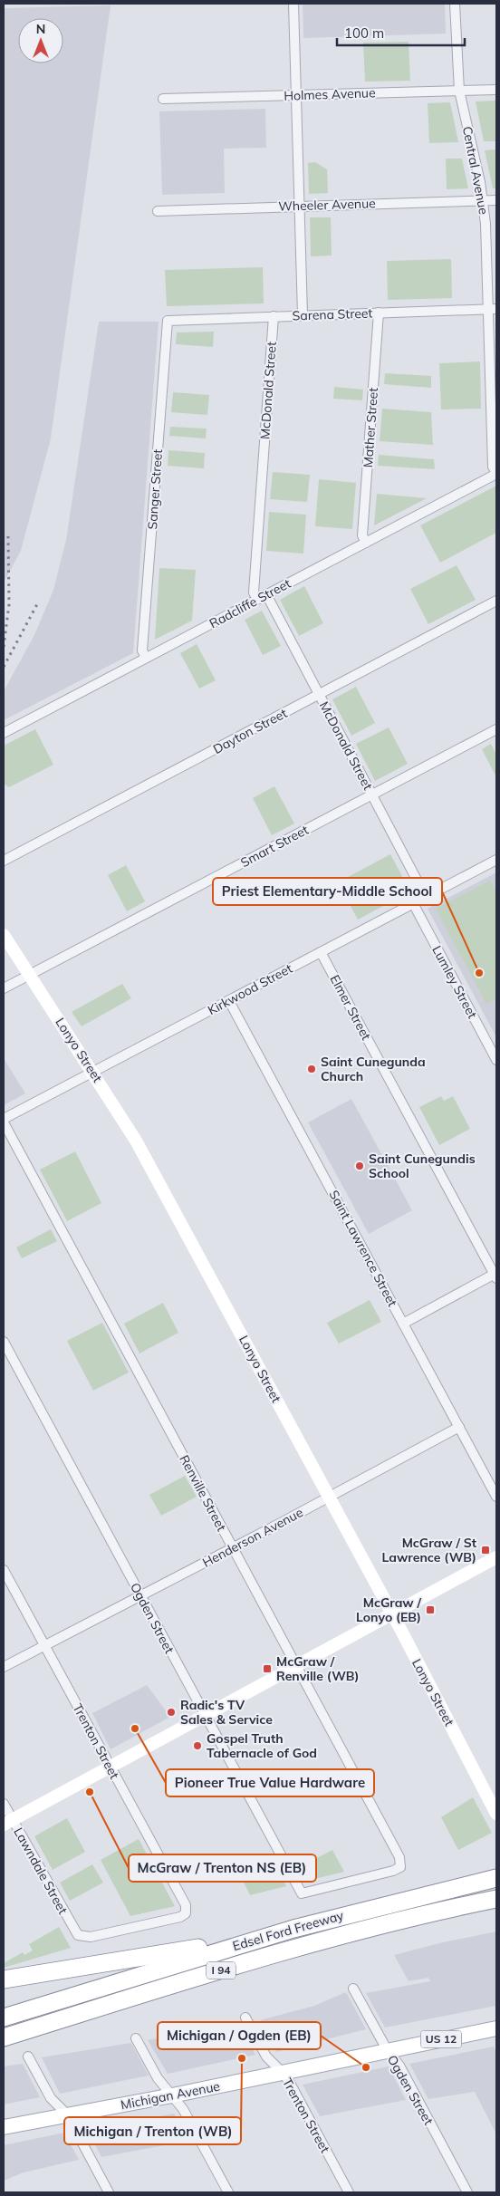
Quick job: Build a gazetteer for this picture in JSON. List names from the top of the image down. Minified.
{"streets":{"highway":["Edsel Ford Freeway","I 94"],"main road":["US 12","Michigan Avenue"],"street":["Holmes Avenue","Central Avenue","Wheeler Avenue","Sarena Street","McDonald Street","Mather Street","Sanger Street","Radcliffe Street","Dayton Street","Smart Street","Lumley Street","Kirkwood Street","Elmer Street","Lonyo Street","Saint Lawrence Street","Renville Street","Henderson Avenue","Ogden Street","Trenton Street","Lawndale Street"]},"crossings":[["Holmes Avenue","Central Avenue"],["Central Avenue","Wheeler Avenue"],["Central Avenue","Sarena Street"],["Central Avenue","Radcliffe Street"],["Sarena Street","McDonald Street"],["Sarena Street","Mather Street"],["Sarena Street","Sanger Street"],["McDonald Street","Radcliffe Street"],["McDonald Street","Dayton Street"],["McDonald Street","Smart Street"],["McDonald Street","Kirkwood Street"],["Mather Street","Radcliffe Street"],["Sanger Street","Radcliffe Street"],["Smart Street","Lonyo Street"],["Lumley Street","Kirkwood Street"],["Kirkwood Street","Elmer Street"],["Kirkwood Street","Lonyo Street"],["Kirkwood Street","Saint Lawrence Street"],["Lonyo Street","Henderson Avenue"],["Saint Lawrence Street","Henderson Avenue"],["Renville Street","Henderson Avenue"],["Renville Street","Ogden Street"],["Henderson Avenue","Ogden Street"],["Henderson Avenue","Trenton Street"],["Ogden Street","Michigan Avenue"],["Trenton Street","Lawndale Street"],["Trenton Street","Michigan Avenue"]],"places":{"other":["Priest Elementary‑Middle School","Saint Cunegunda Church","Saint Cunegundis School","Radic's TV Sales & Service","Pioneer True Value Hardware","Gospel Truth Tabernacle of God","McGraw / Trenton NS (EB)","Michigan / Trenton (WB)","Michigan / Ogden (EB)"],"transit":["McGraw / St Lawrence (WB)","McGraw / Lonyo (EB)","McGraw / Renville (WB)"]},"scale_bar":"100 m","north":"top"}
